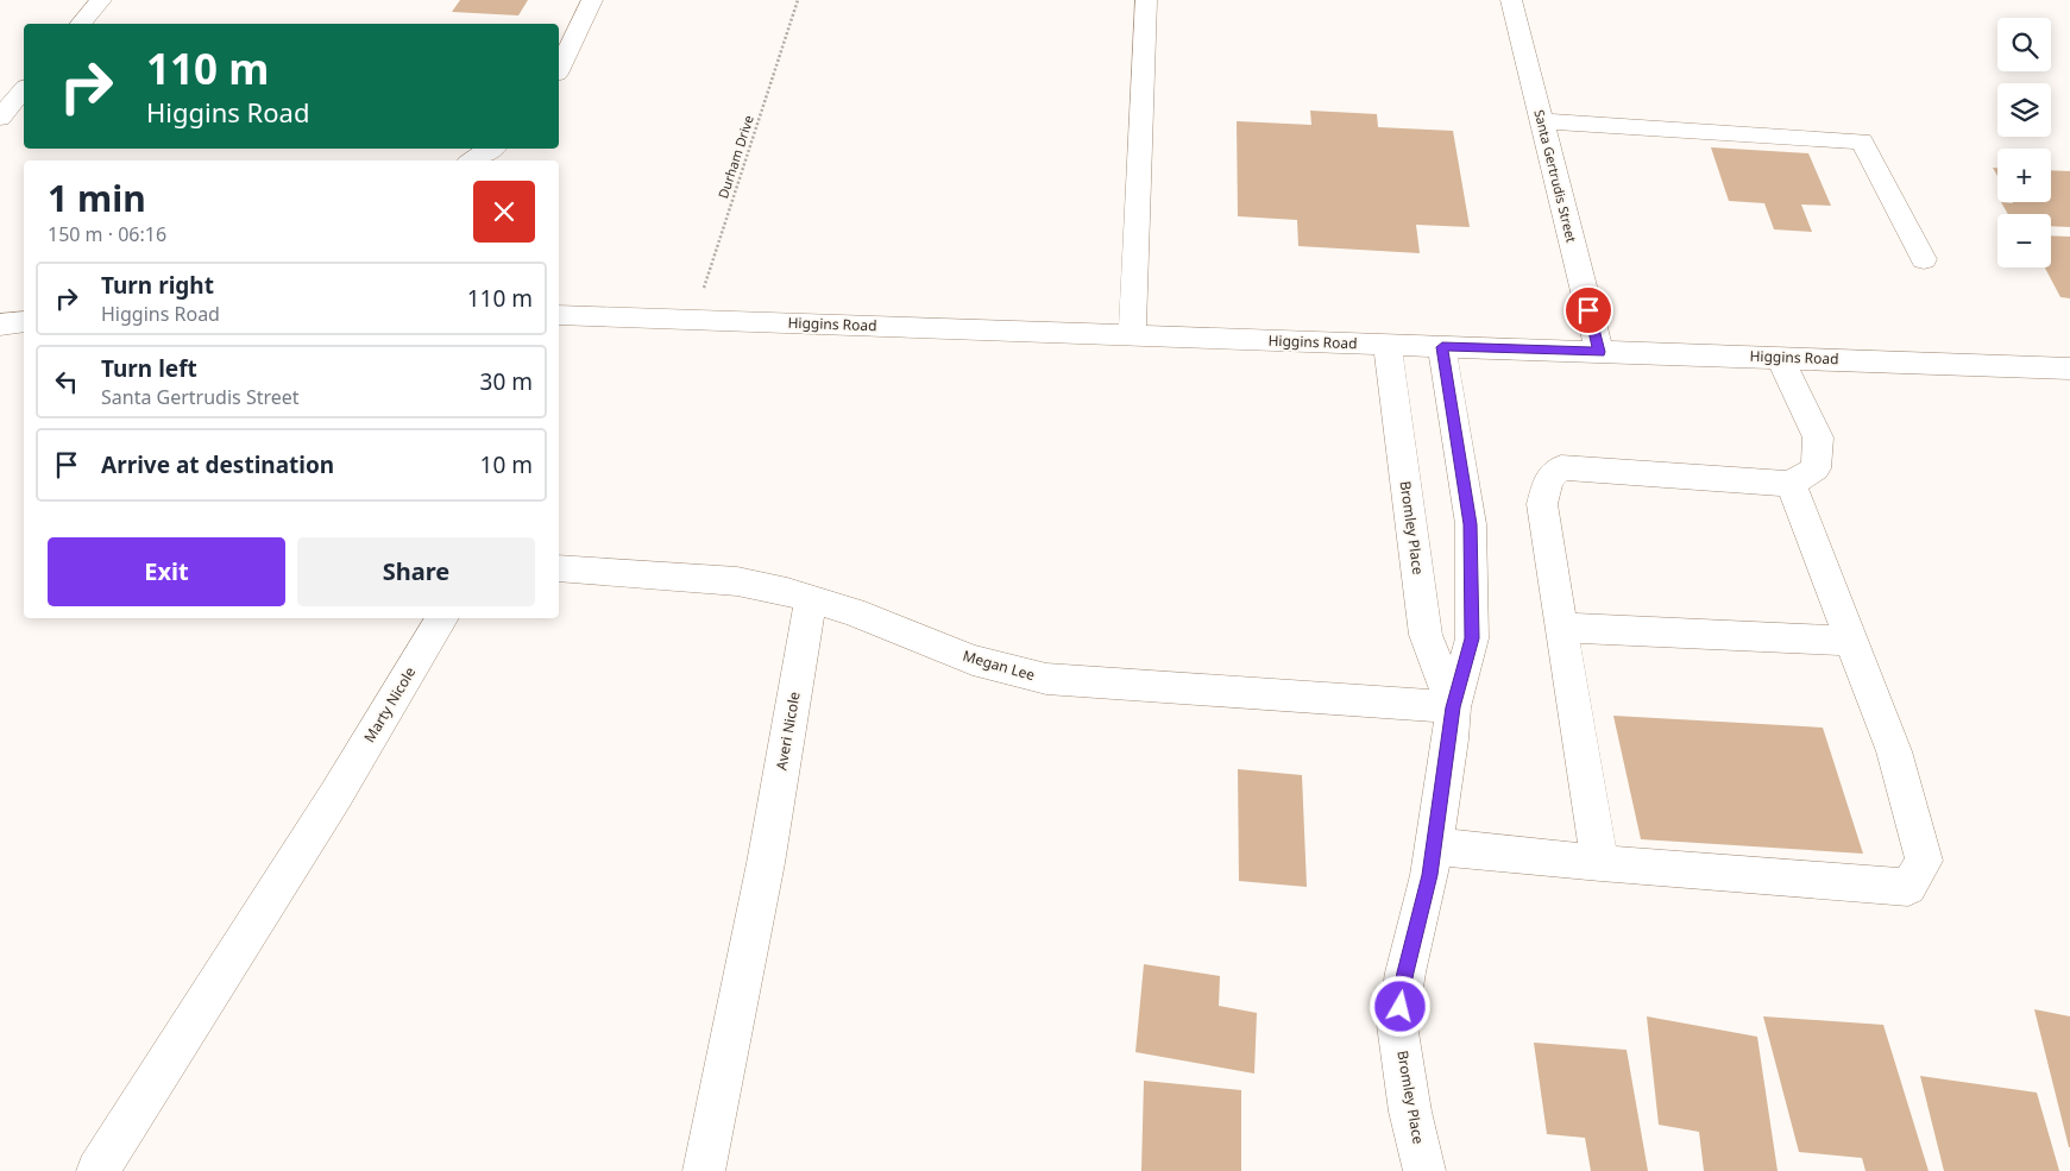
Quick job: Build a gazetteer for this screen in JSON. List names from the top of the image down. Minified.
{"streets":{"street":["Santa Gertrudis Street","Higgins Road","Bromley Place","Megan Lee","Marty Nicole","Averi Nicole"],"path":["Durham Drive"]},"crossings":[["Durham Drive","Higgins Road"],["Santa Gertrudis Street","Higgins Road"],["Higgins Road","Bromley Place"],["Bromley Place","Megan Lee"],["Megan Lee","Averi Nicole"]],"page":{"map_buttons":["+","−"],"turn":["110 m","Higgins Road"],"heading":["1 min","150 m · 06:16"],"list":[{"name":"Turn right","note":"Higgins Road","value":"110 m"},{"name":"Turn left","note":"Santa Gertrudis Street","value":"30 m"},{"name":"Arrive at destination","value":"10 m"}],"buttons":["Exit","Share"]}}
